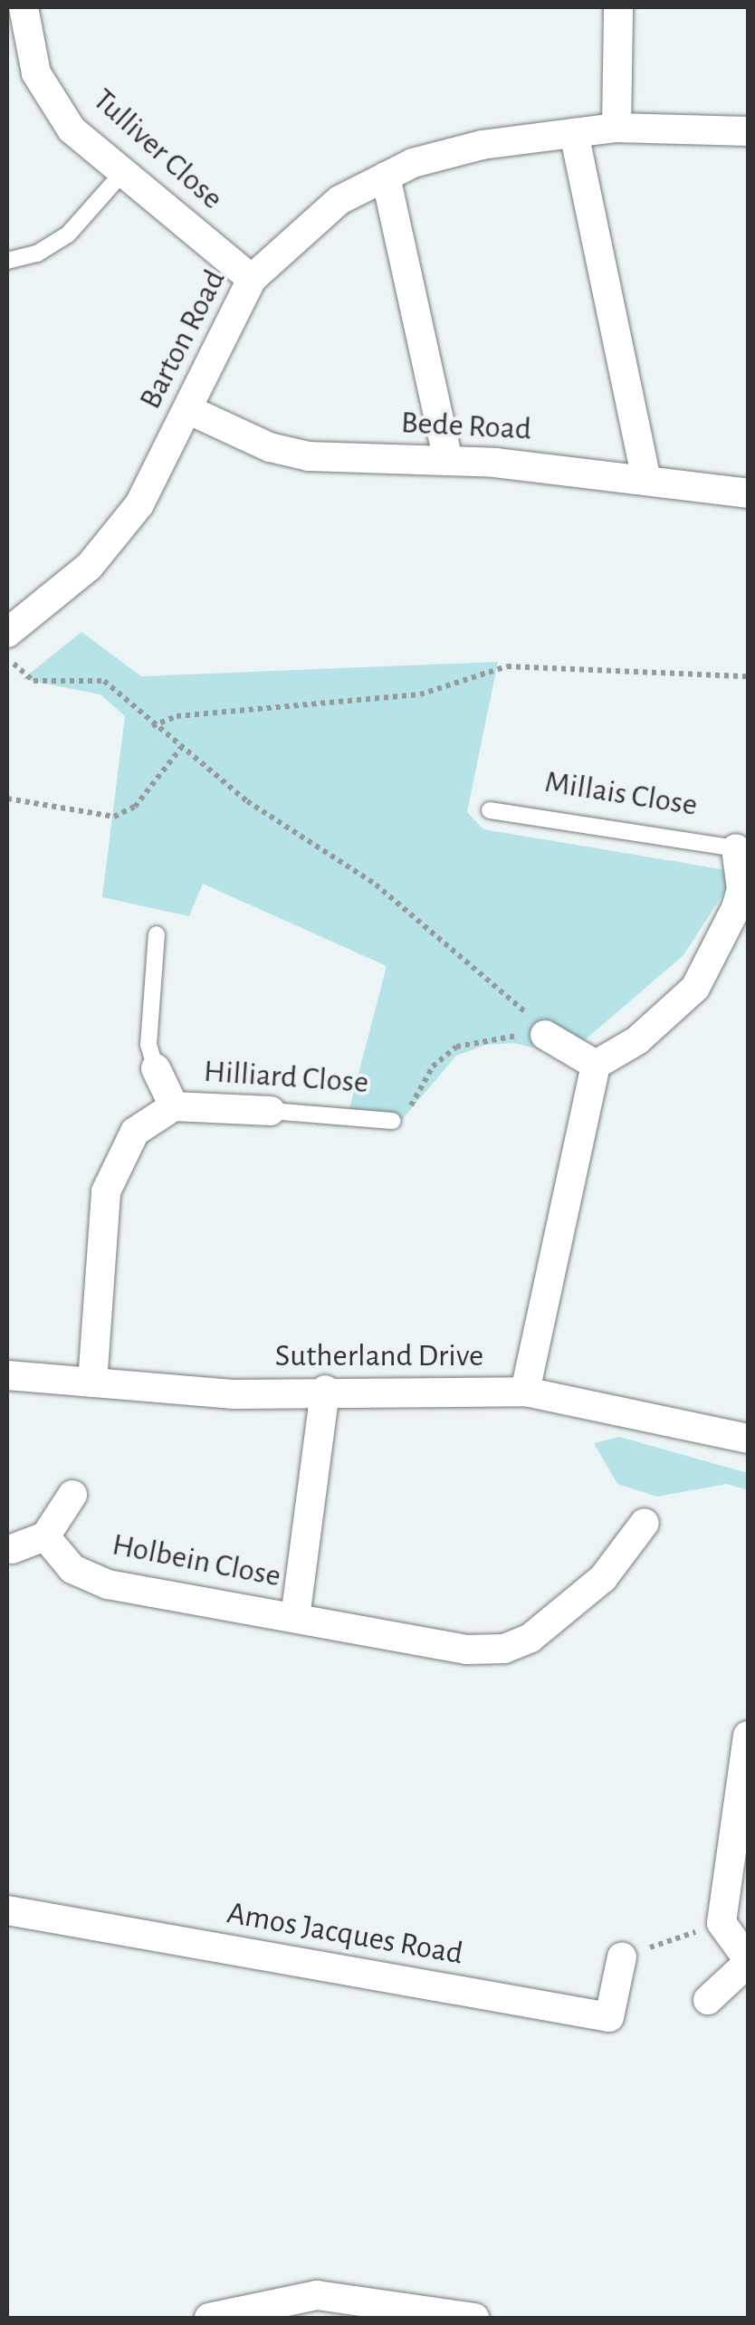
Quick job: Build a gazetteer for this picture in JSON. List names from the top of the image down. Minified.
{"streets":{"street":["Tulliver Close","Barton Road","Bede Road","Millais Close","Hilliard Close","Sutherland Drive","Holbein Close","Amos Jacques Road"]},"crossings":[["Tulliver Close","Barton Road"],["Barton Road","Bede Road"],["Hilliard Close","Sutherland Drive"],["Sutherland Drive","Holbein Close"]]}
